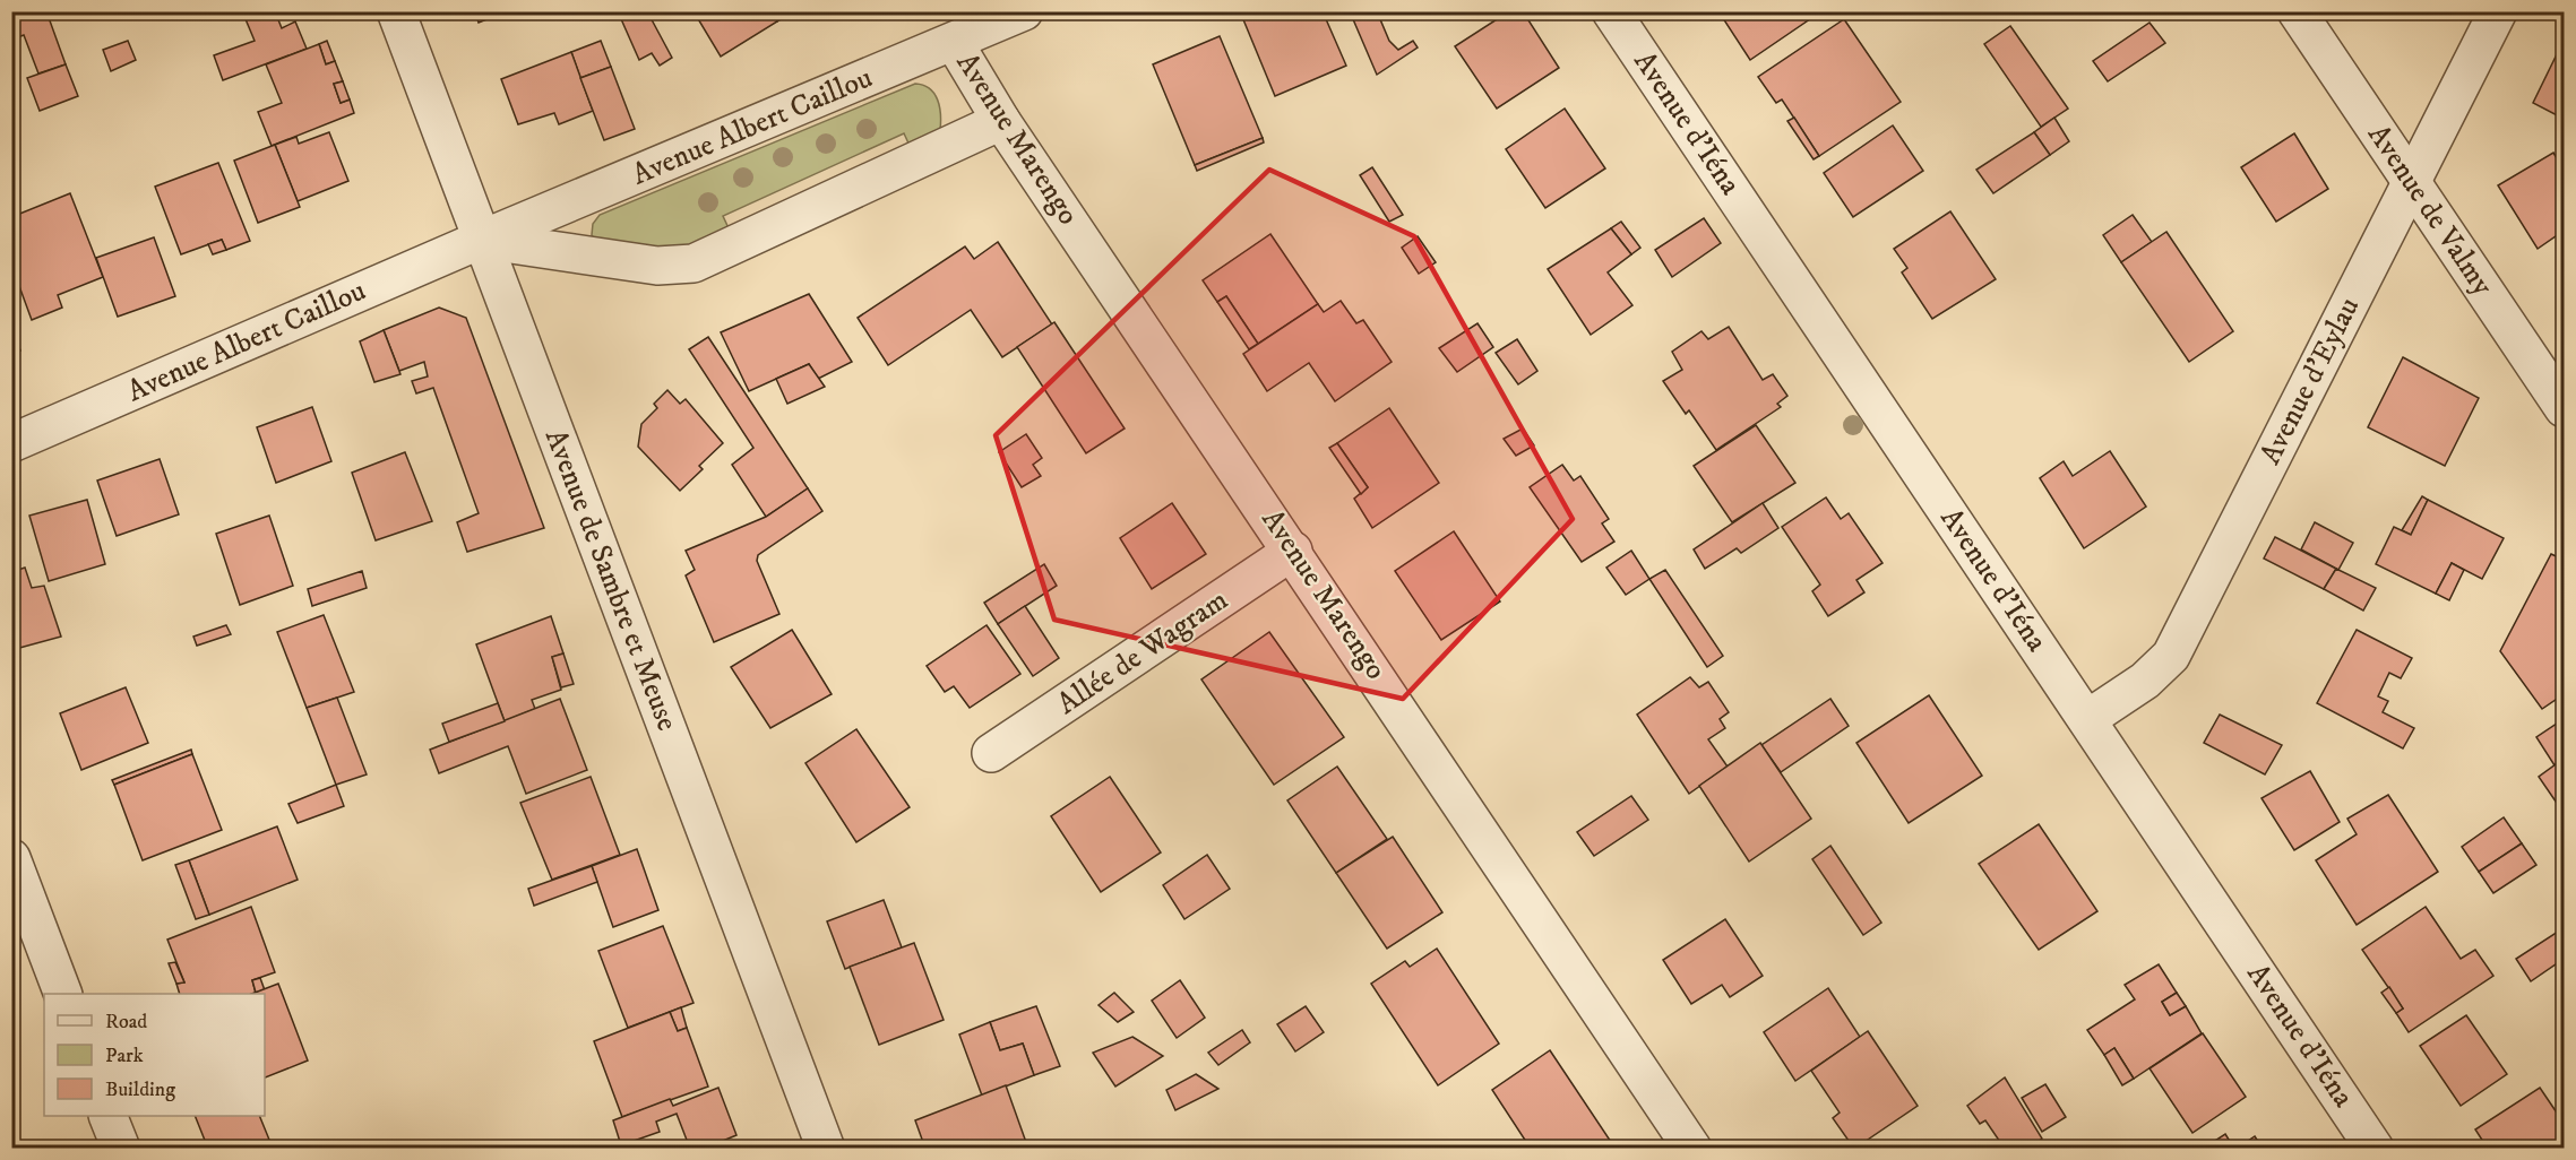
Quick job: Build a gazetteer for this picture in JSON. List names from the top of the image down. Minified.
{"streets":{"street":["Avenue d'Iéna","Avenue Albert Caillou","Avenue Marengo","Avenue de Valmy","Avenue d'Eylau","Avenue de Sambre et Meuse","Allée de Wagram"]},"crossings":[["Avenue d'Iéna","Avenue d'Eylau"],["Avenue Albert Caillou","Avenue Marengo"],["Avenue Albert Caillou","Avenue de Sambre et Meuse"],["Avenue Marengo","Allée de Wagram"],["Avenue de Valmy","Avenue d'Eylau"]],"legend":["Road","Park","Building"]}
